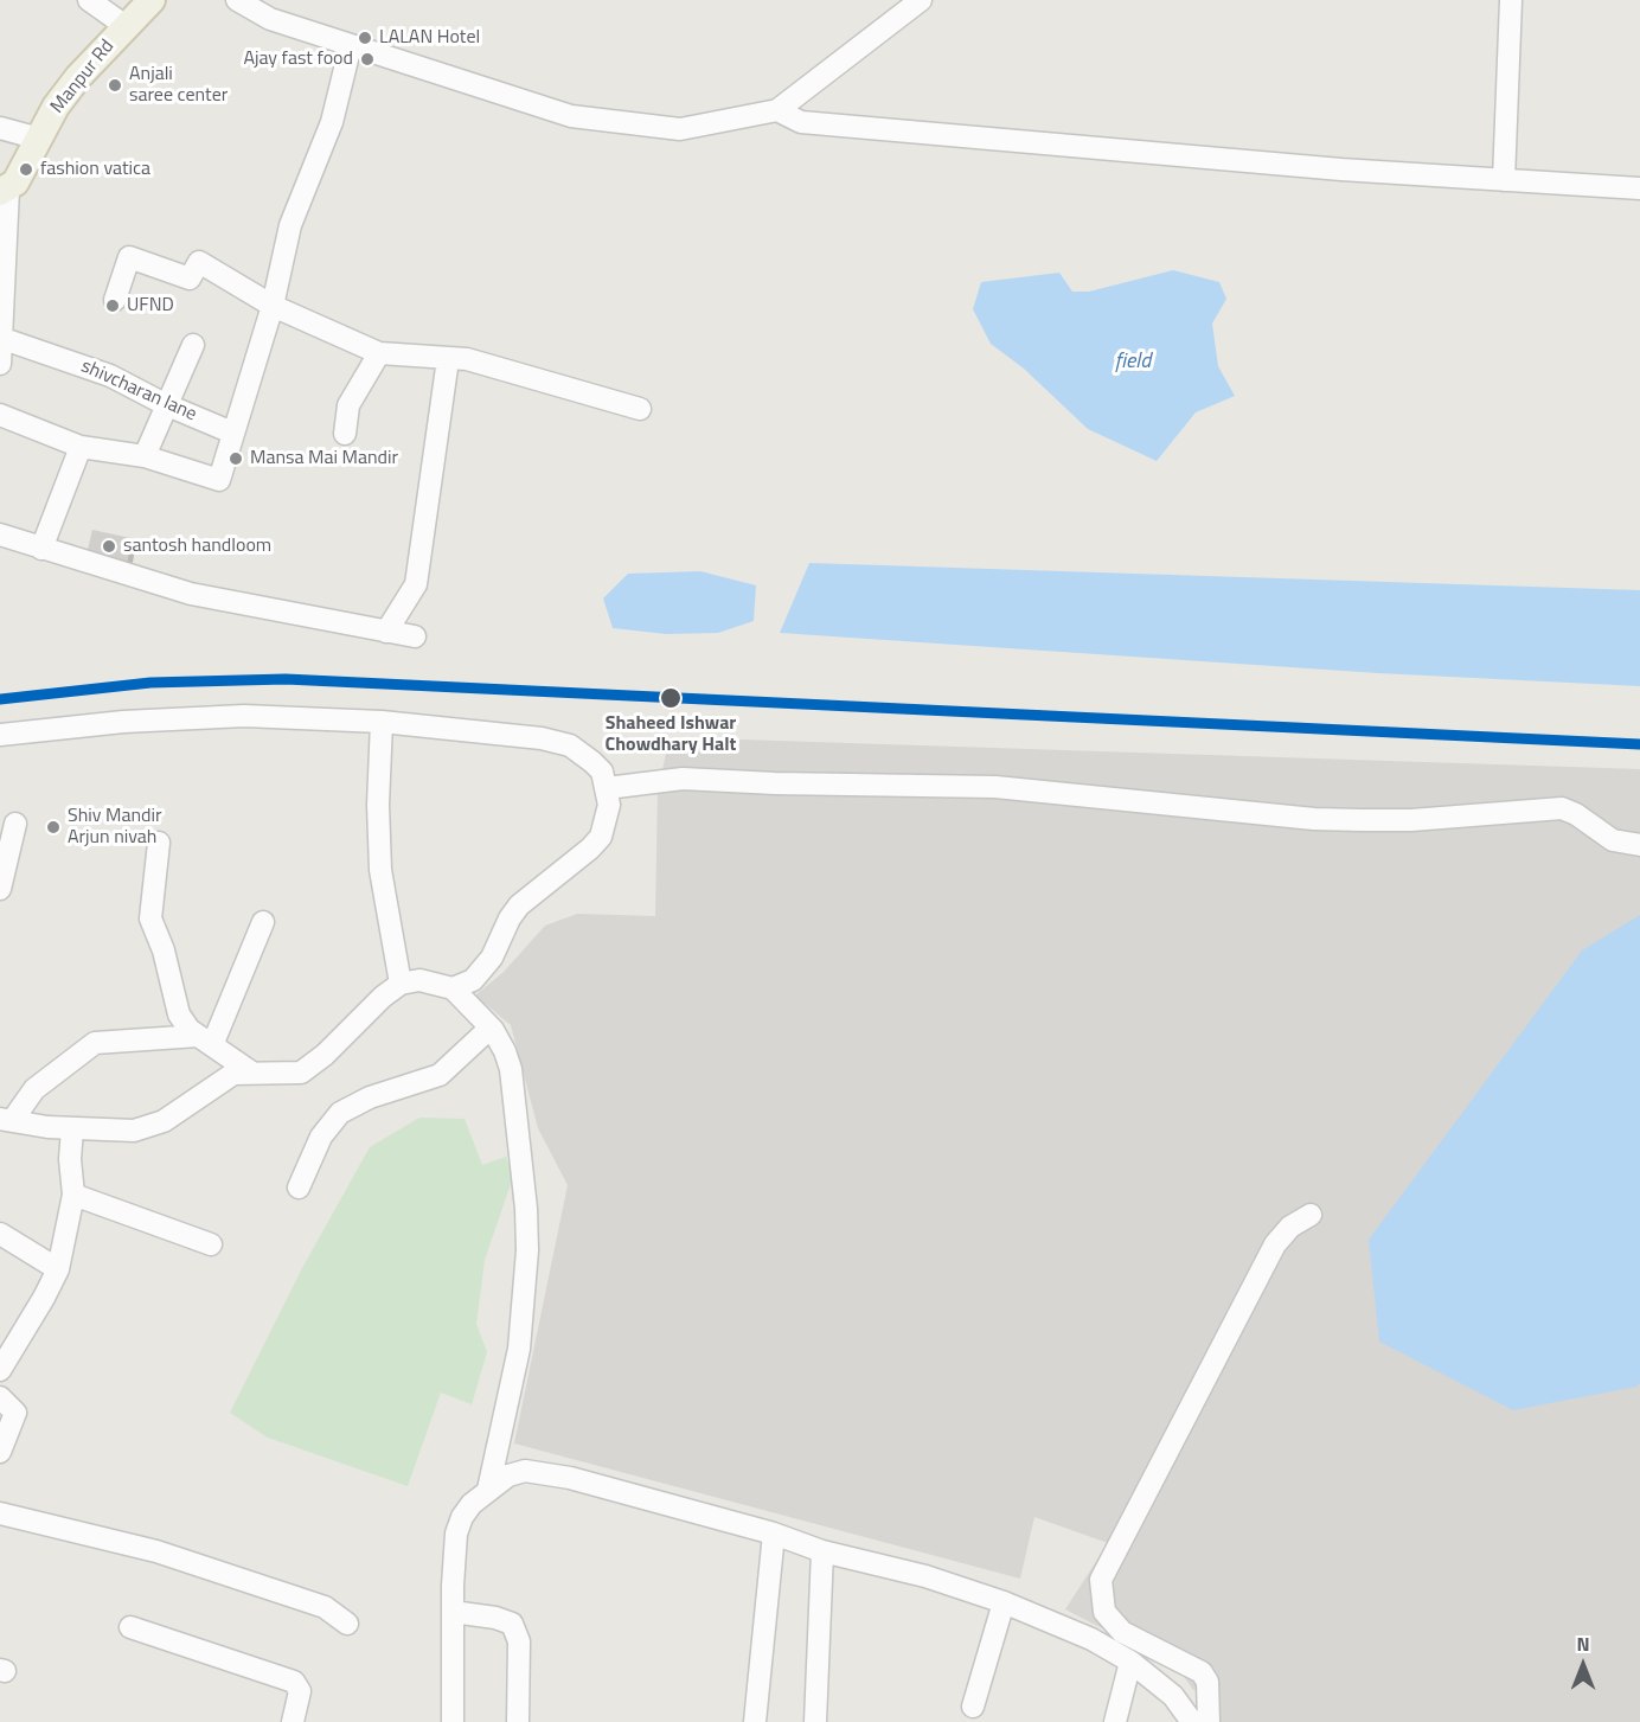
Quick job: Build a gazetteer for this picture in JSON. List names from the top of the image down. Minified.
{"streets":{"main road":["Manpur Rd"],"street":["shivcharan lane"]},"water":["field"],"places":["LALAN Hotel","Ajay fast food","Anjali saree center","fashion vatica","UFND","Mansa Mai Mandir","santosh handloom","Shaheed Ishwar Chowdhary Halt","Shiv Mandir Arjun nivah"],"north":"top"}
